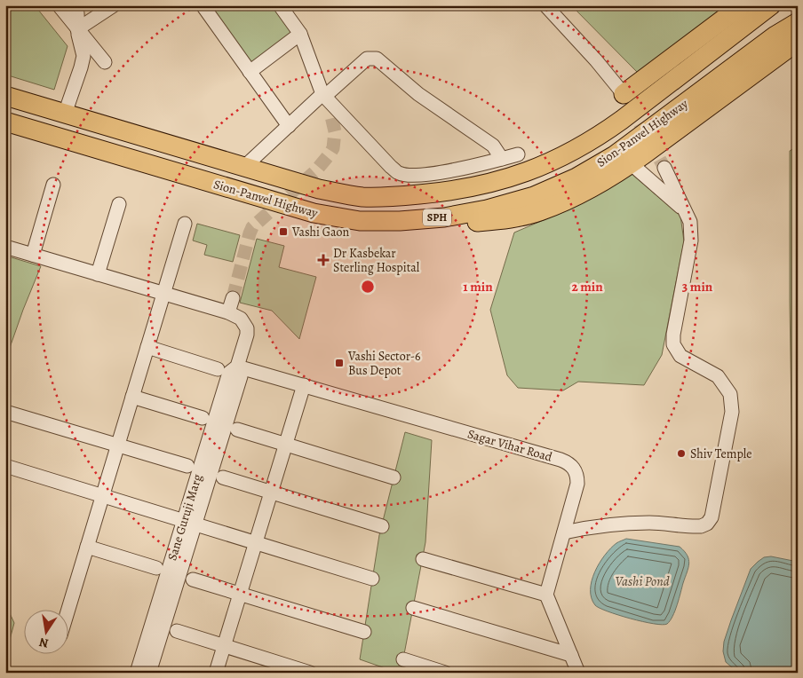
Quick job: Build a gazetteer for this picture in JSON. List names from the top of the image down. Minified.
{"streets":{"highway":["Sion-Panvel Highway","SPH"],"street":["Sagar Vihar Road","Sane Guruji Marg"]},"crossings":[["Sagar Vihar Road","Sane Guruji Marg"]],"water":["Vashi Pond"],"places":{"transit":["Vashi Gaon","Vashi Sector-6 Bus Depot"],"health":["Dr Kasbekar Sterling Hospital"],"other":["Shiv Temple"]},"north":"bottom","rings":["1 min","2 min","3 min"]}
